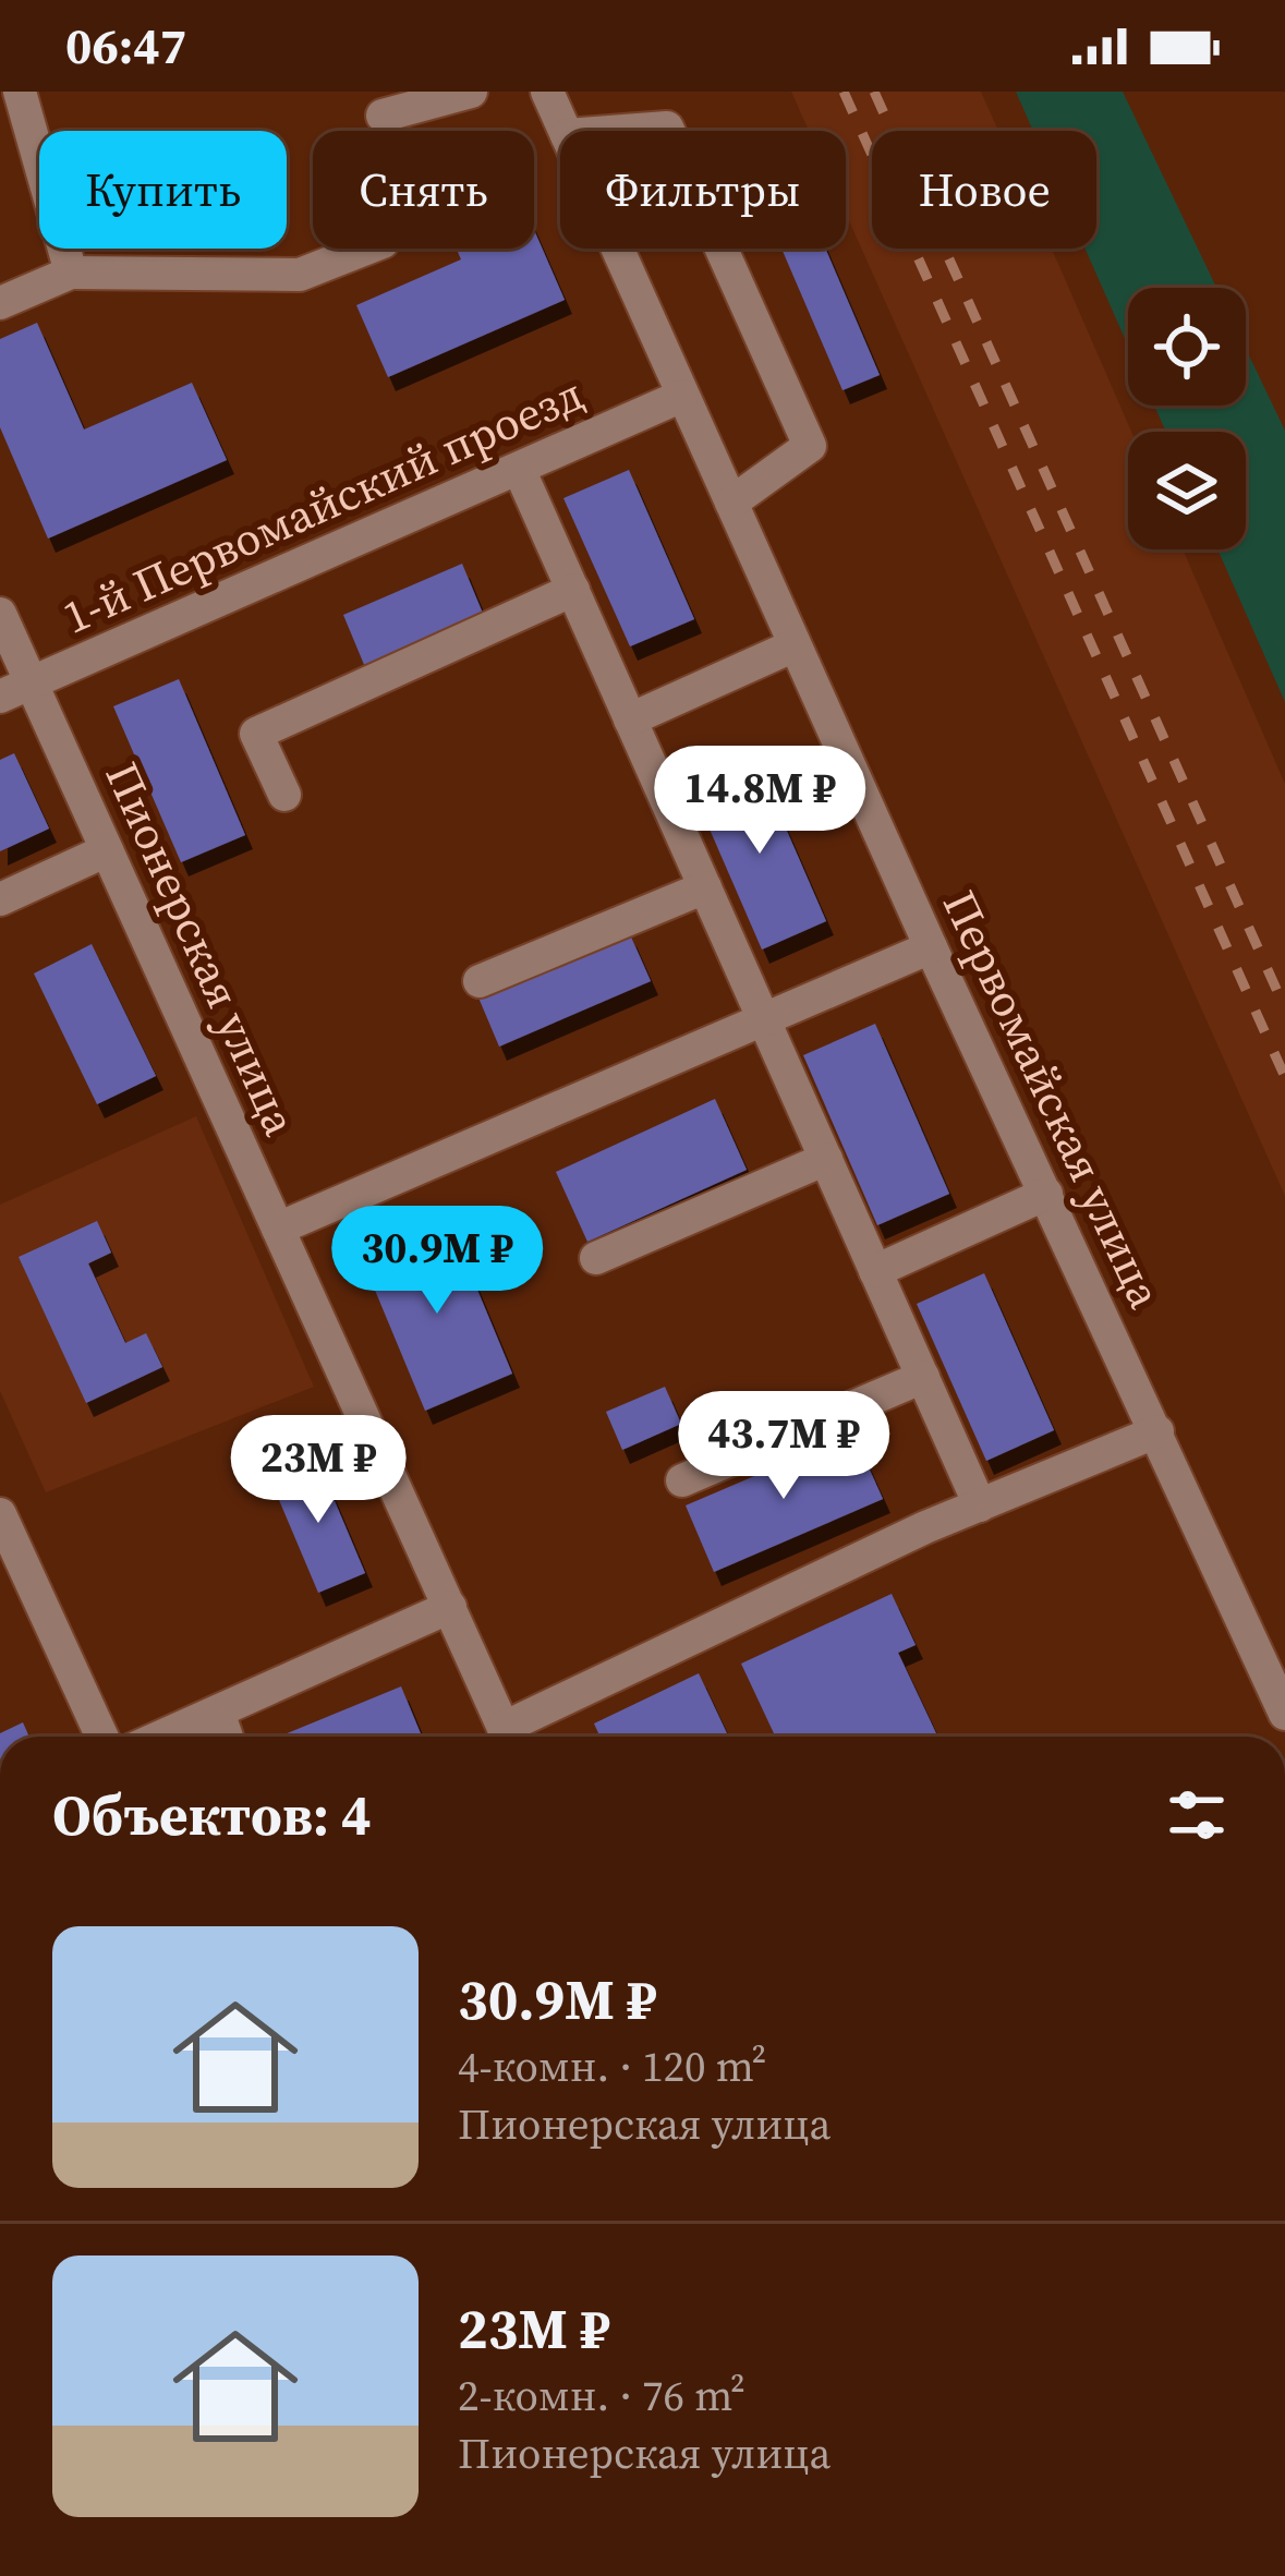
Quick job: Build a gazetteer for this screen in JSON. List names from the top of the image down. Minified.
{"streets":{"street":["1-й Первомайский проезд","Пионерская улица","Первомайская улица"]},"crossings":[["1-й Первомайский проезд","Пионерская улица"],["1-й Первомайский проезд","Первомайская улица"]],"page":{"status":"06:47","chip":["Купить","Снять","Фильтры","Новое"],"price":["14.8M ₽","30.9M ₽","43.7M ₽","23M ₽"],"heading":"Объектов: 4","list":[{"name":"30.9M ₽","note":"4-комн. · 120 m² · Пионерская улица"},{"name":"23M ₽","note":"2-комн. · 76 m² · Пионерская улица"}]}}
